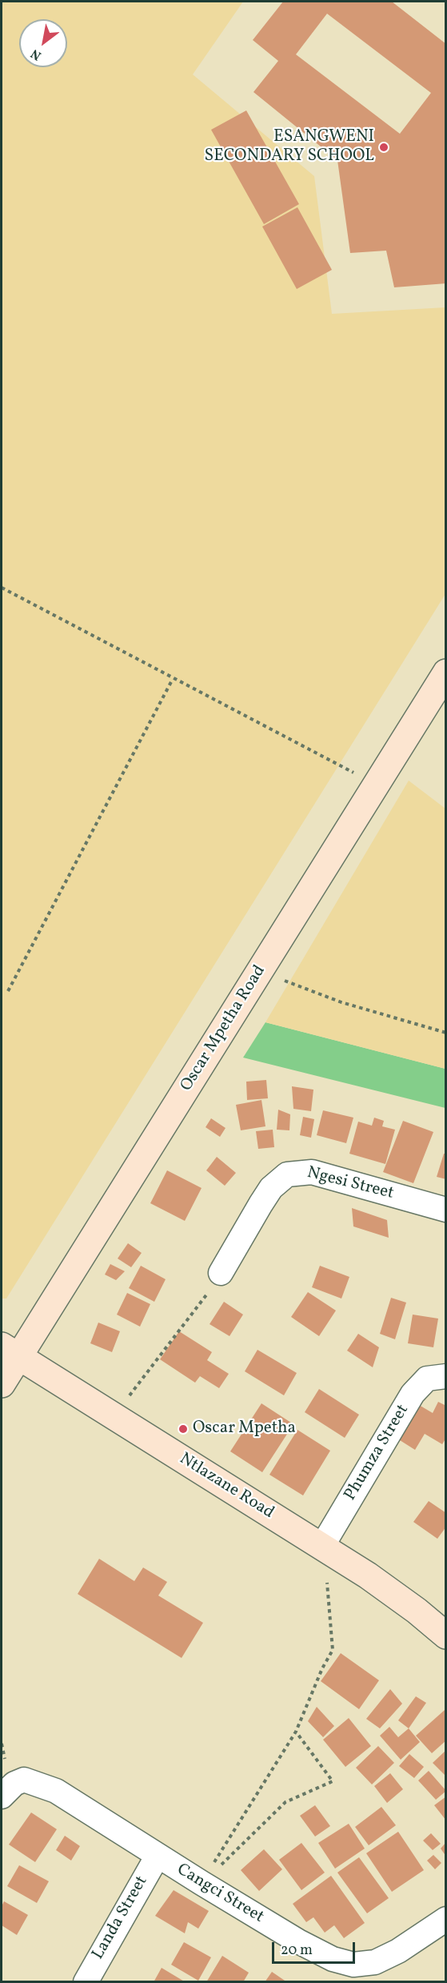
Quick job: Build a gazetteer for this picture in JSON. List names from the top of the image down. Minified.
{"streets":{"street":["Oscar Mpetha Road","Ngesi Street","Phumza Street","Ntlazane Road","Cangci Street","Landa Street"]},"crossings":[["Oscar Mpetha Road","Ntlazane Road"],["Phumza Street","Ntlazane Road"],["Cangci Street","Landa Street"]],"places":["ESANGWENI SECONDARY SCHOOL","Oscar Mpetha"],"scale_bar":"20 m","north":"bottom left"}
